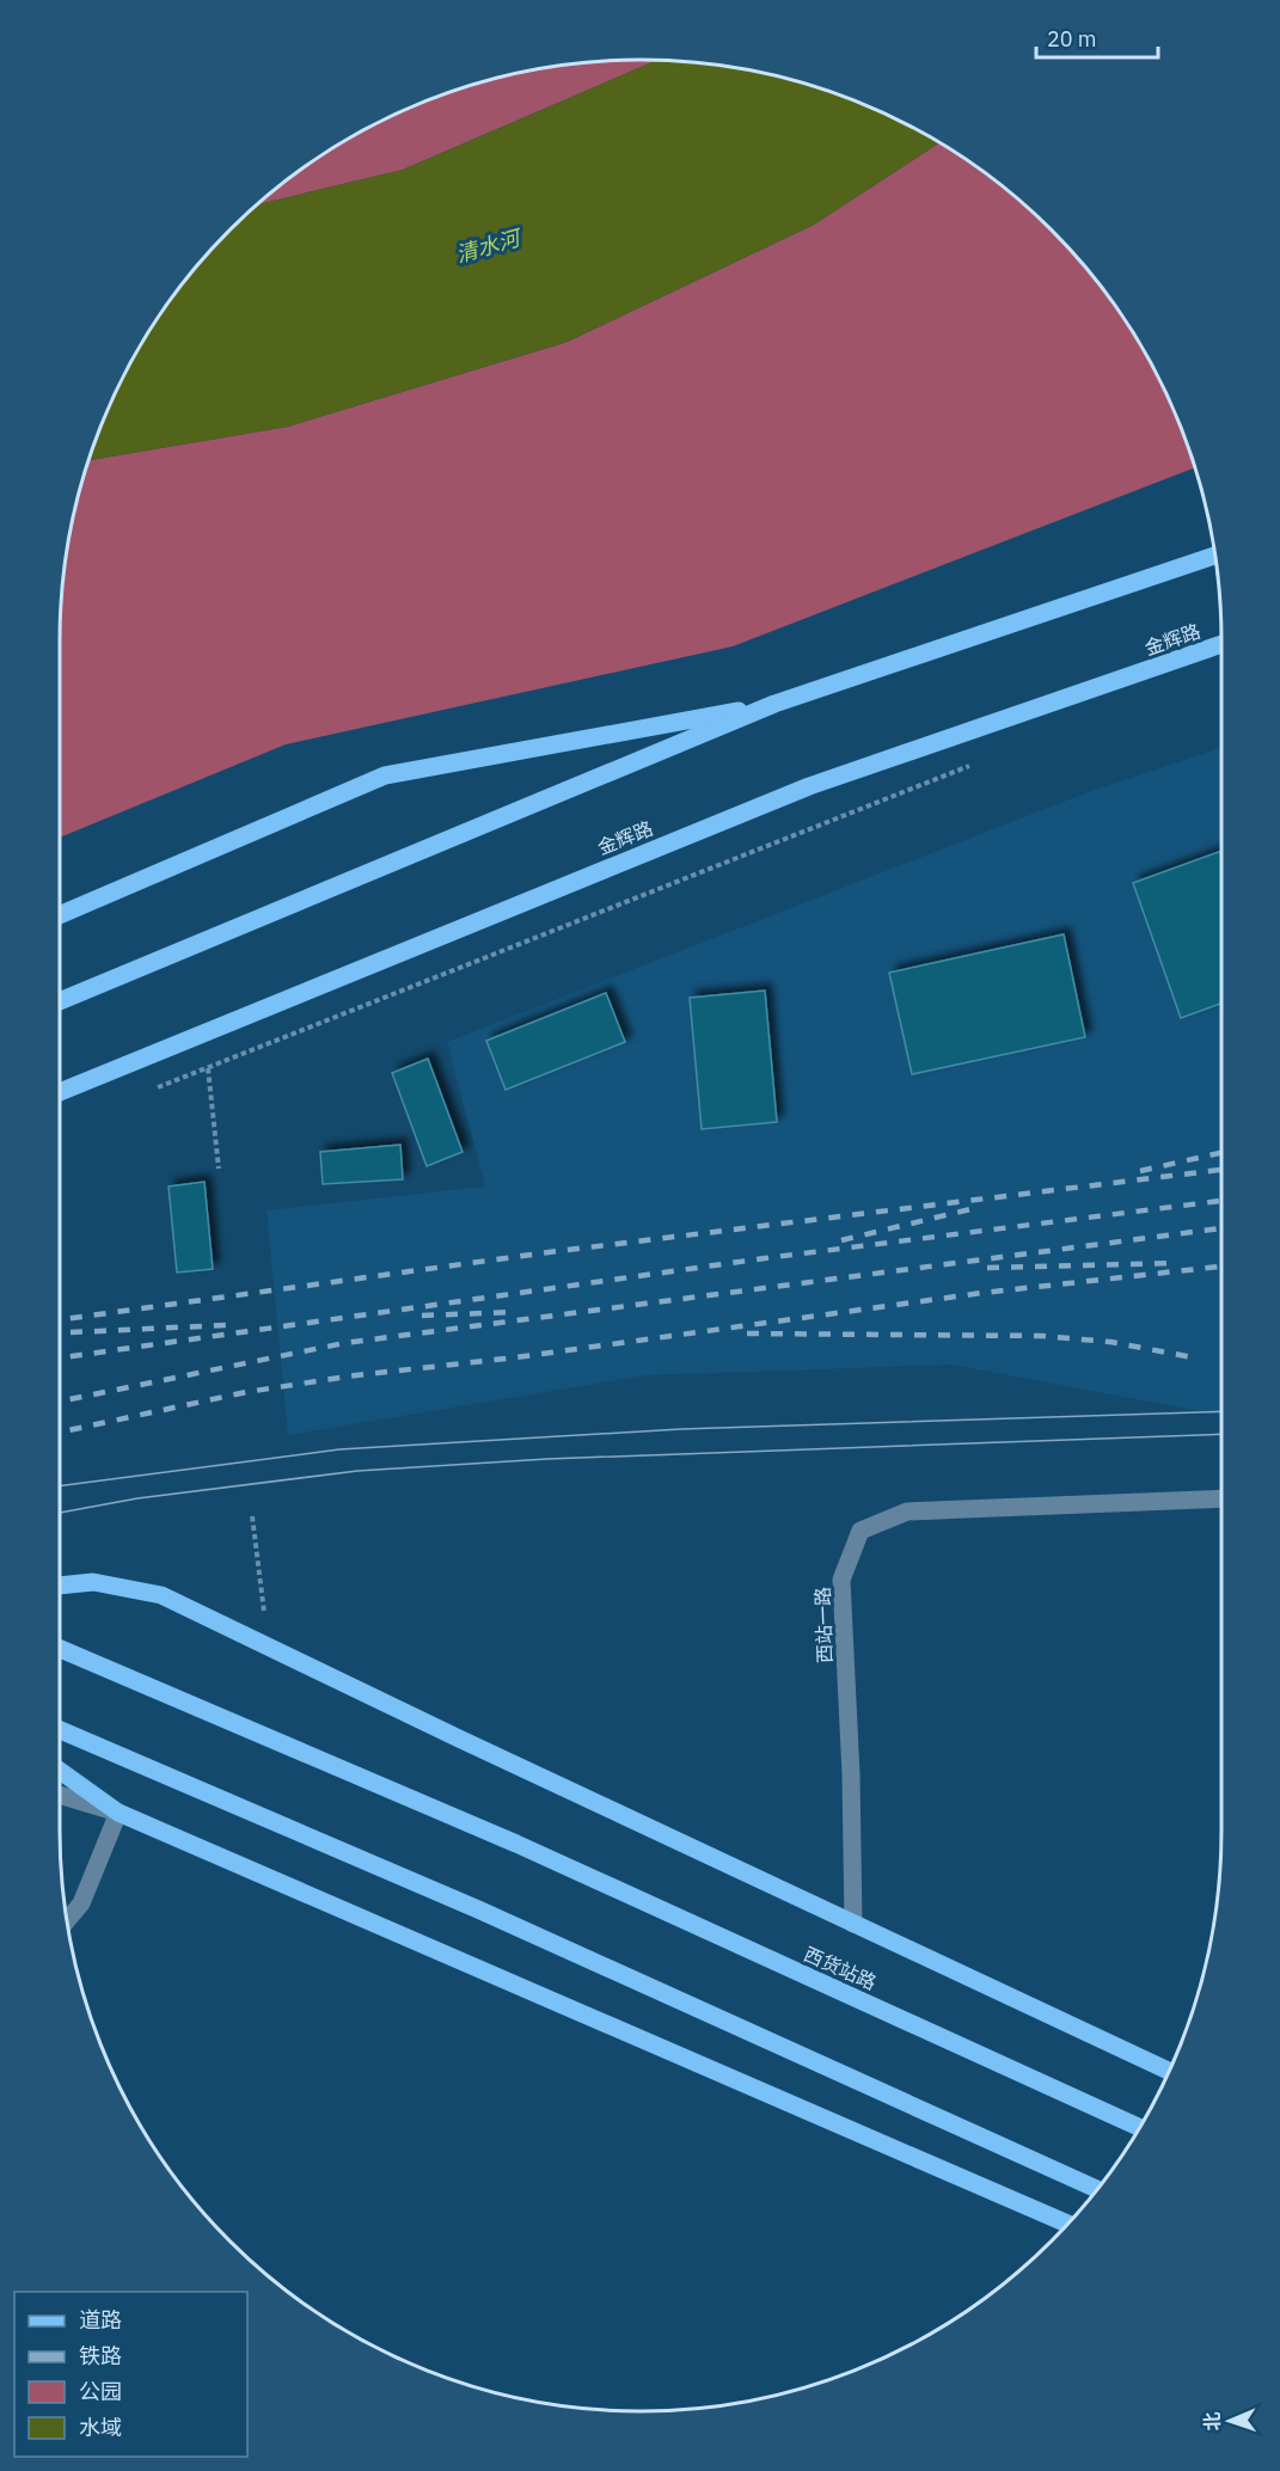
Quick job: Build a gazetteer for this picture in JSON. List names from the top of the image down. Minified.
{"streets":{"main road":["金辉路","西货站路"],"street":["西站一路"]},"water":["清水河"],"legend":["道路","铁路","公园","水域"],"scale_bar":"20 m","north":"left"}
